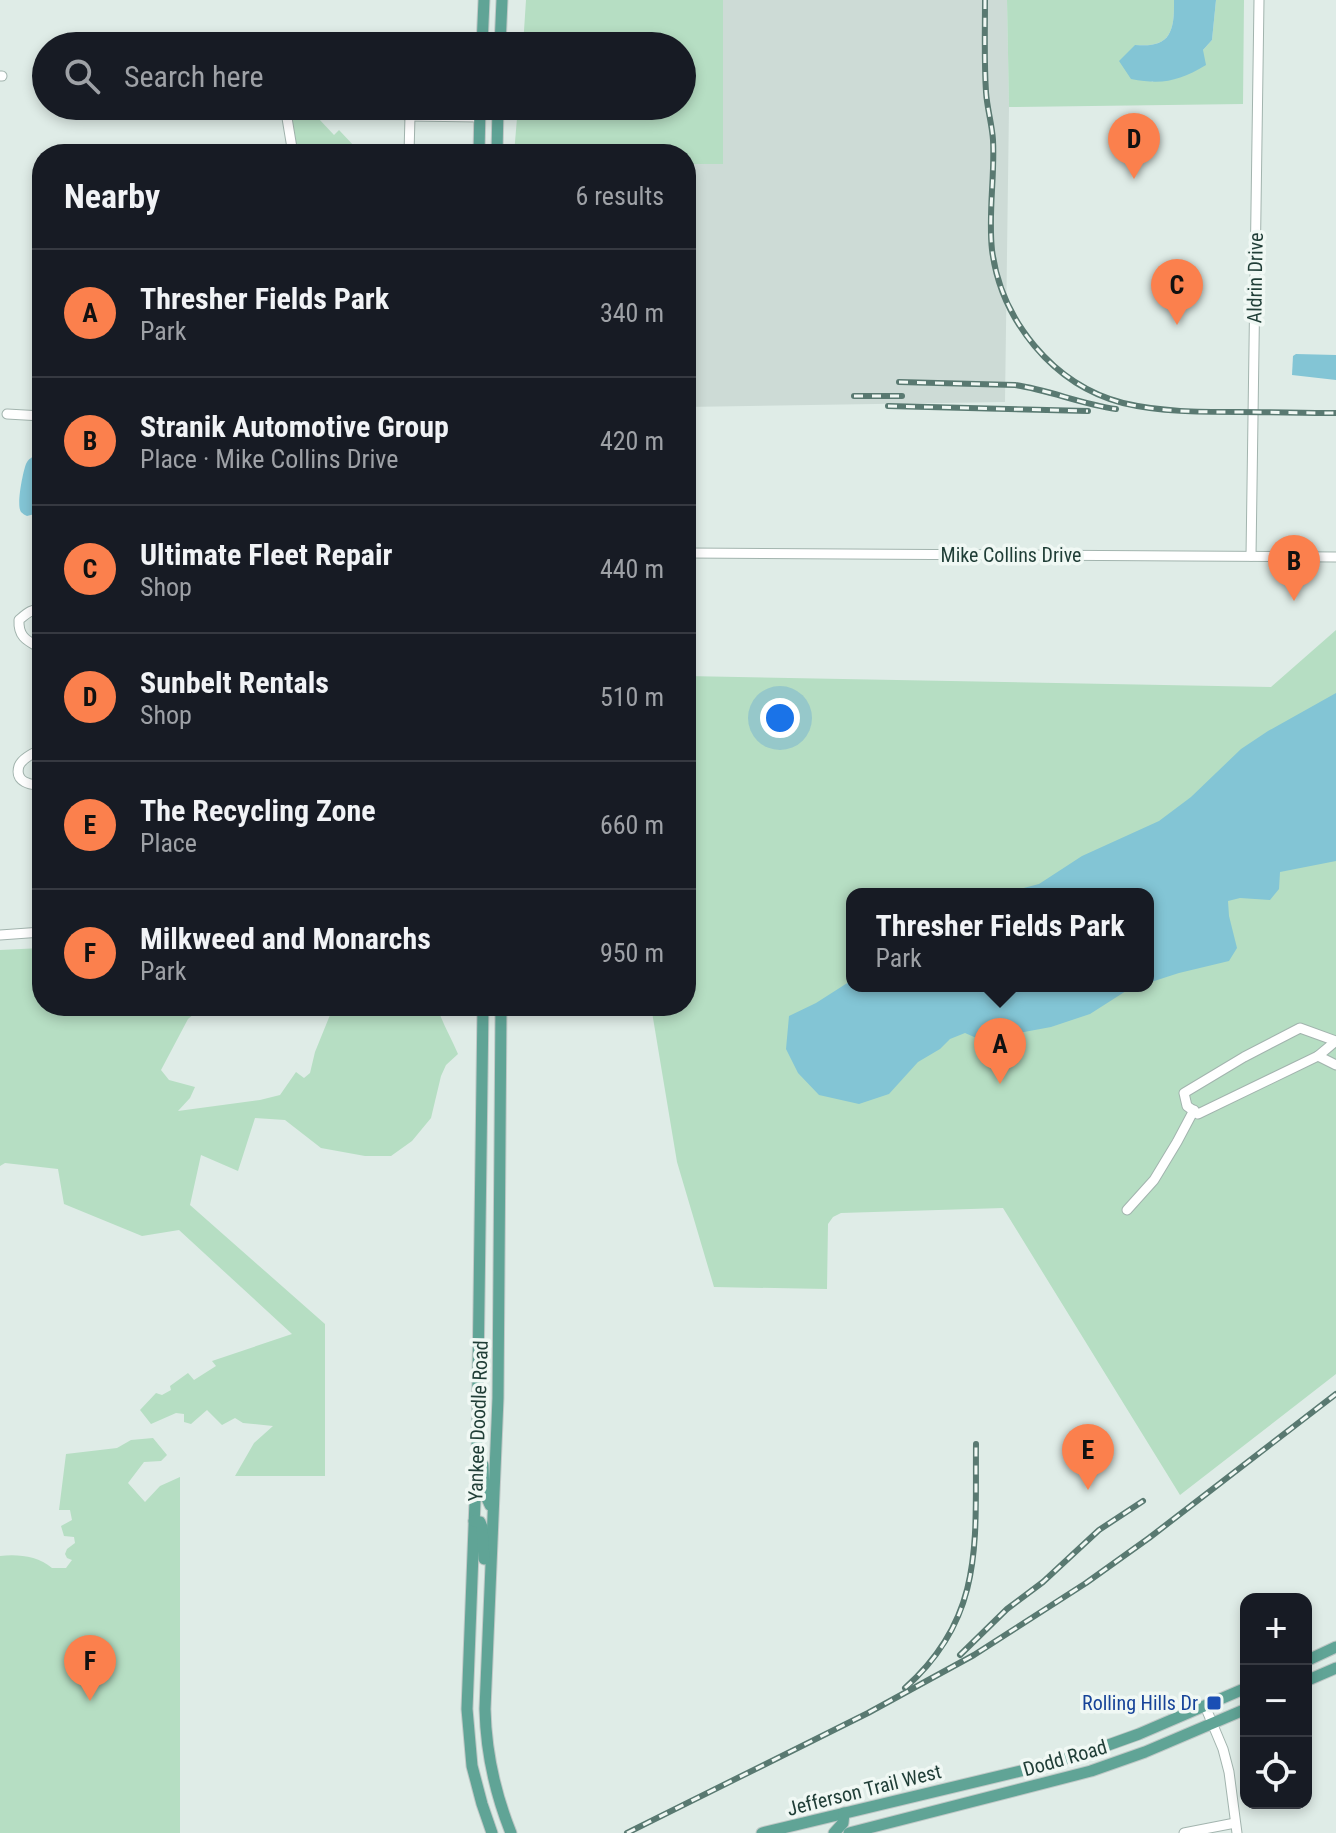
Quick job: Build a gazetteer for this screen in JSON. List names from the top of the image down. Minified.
{"streets":{"main road":["Yankee Doodle Road","Dodd Road","Jefferson Trail West"],"street":["Aldrin Drive","Mike Collins Drive"]},"crossings":[["Aldrin Drive","Mike Collins Drive"],["Dodd Road","Jefferson Trail West"]],"places":{"transit":["Rolling Hills Dr"]},"page":{"search":"Search here","pins":["D","C","B","A","E","F"],"heading":["Nearby","6 results"],"list":[{"mark":"A","name":"Thresher Fields Park","note":"Park","value":"340 m"},{"mark":"B","name":"Stranik Automotive Group","note":"Place · Mike Collins Drive","value":"420 m"},{"mark":"C","name":"Ultimate Fleet Repair","note":"Shop","value":"440 m"},{"mark":"D","name":"Sunbelt Rentals","note":"Shop","value":"510 m"},{"mark":"E","name":"The Recycling Zone","note":"Place","value":"660 m"},{"mark":"F","name":"Milkweed and Monarchs","note":"Park","value":"950 m"}],"popup":["Thresher Fields Park","Park"],"map_buttons":["+","−"]}}
